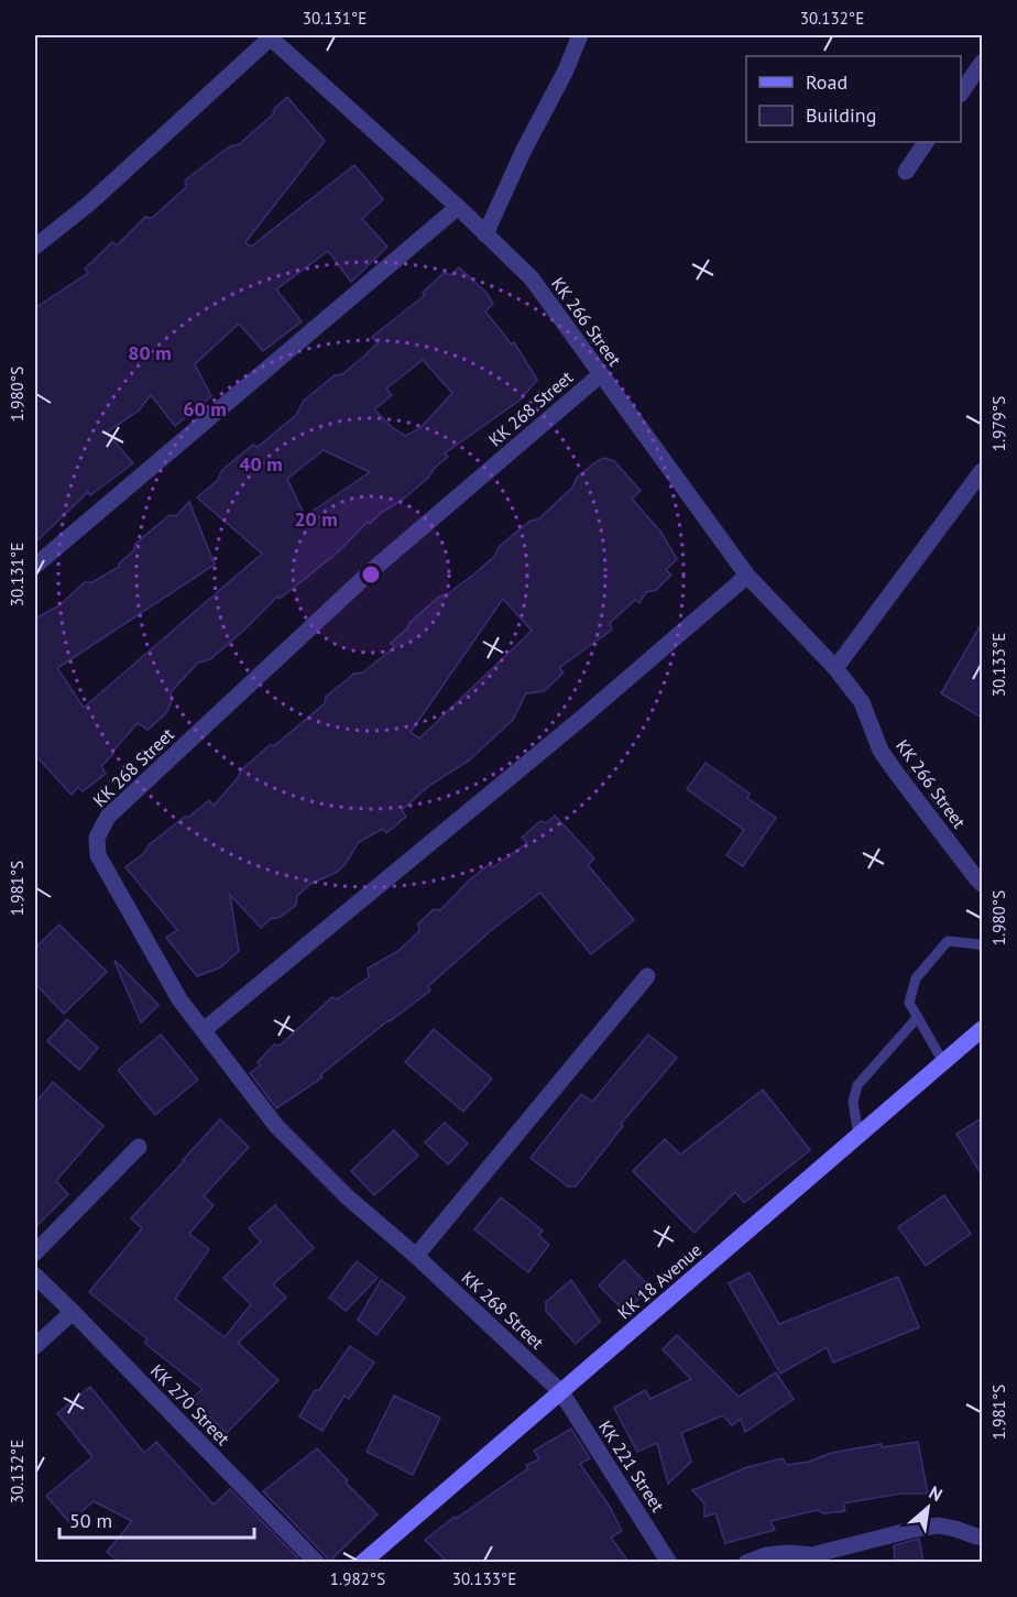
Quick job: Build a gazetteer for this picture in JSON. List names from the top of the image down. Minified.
{"streets":{"main road":["KK 18 Avenue"],"street":["KK 266 Street","KK 268 Street","KK 270 Street","KK 221 Street"]},"crossings":[["KK 266 Street","KK 268 Street"],["KK 268 Street","KK 18 Avenue"],["KK 268 Street","KK 221 Street"],["KK 18 Avenue","KK 221 Street"]],"legend":["Road","Building"],"scale_bar":"50 m","north":"top right","coordinates":["30.131°E","30.132°E","1.980°S","1.979°S","30.133°E","1.981°S","1.982°S"],"rings":["80 m","60 m","40 m","20 m"]}
